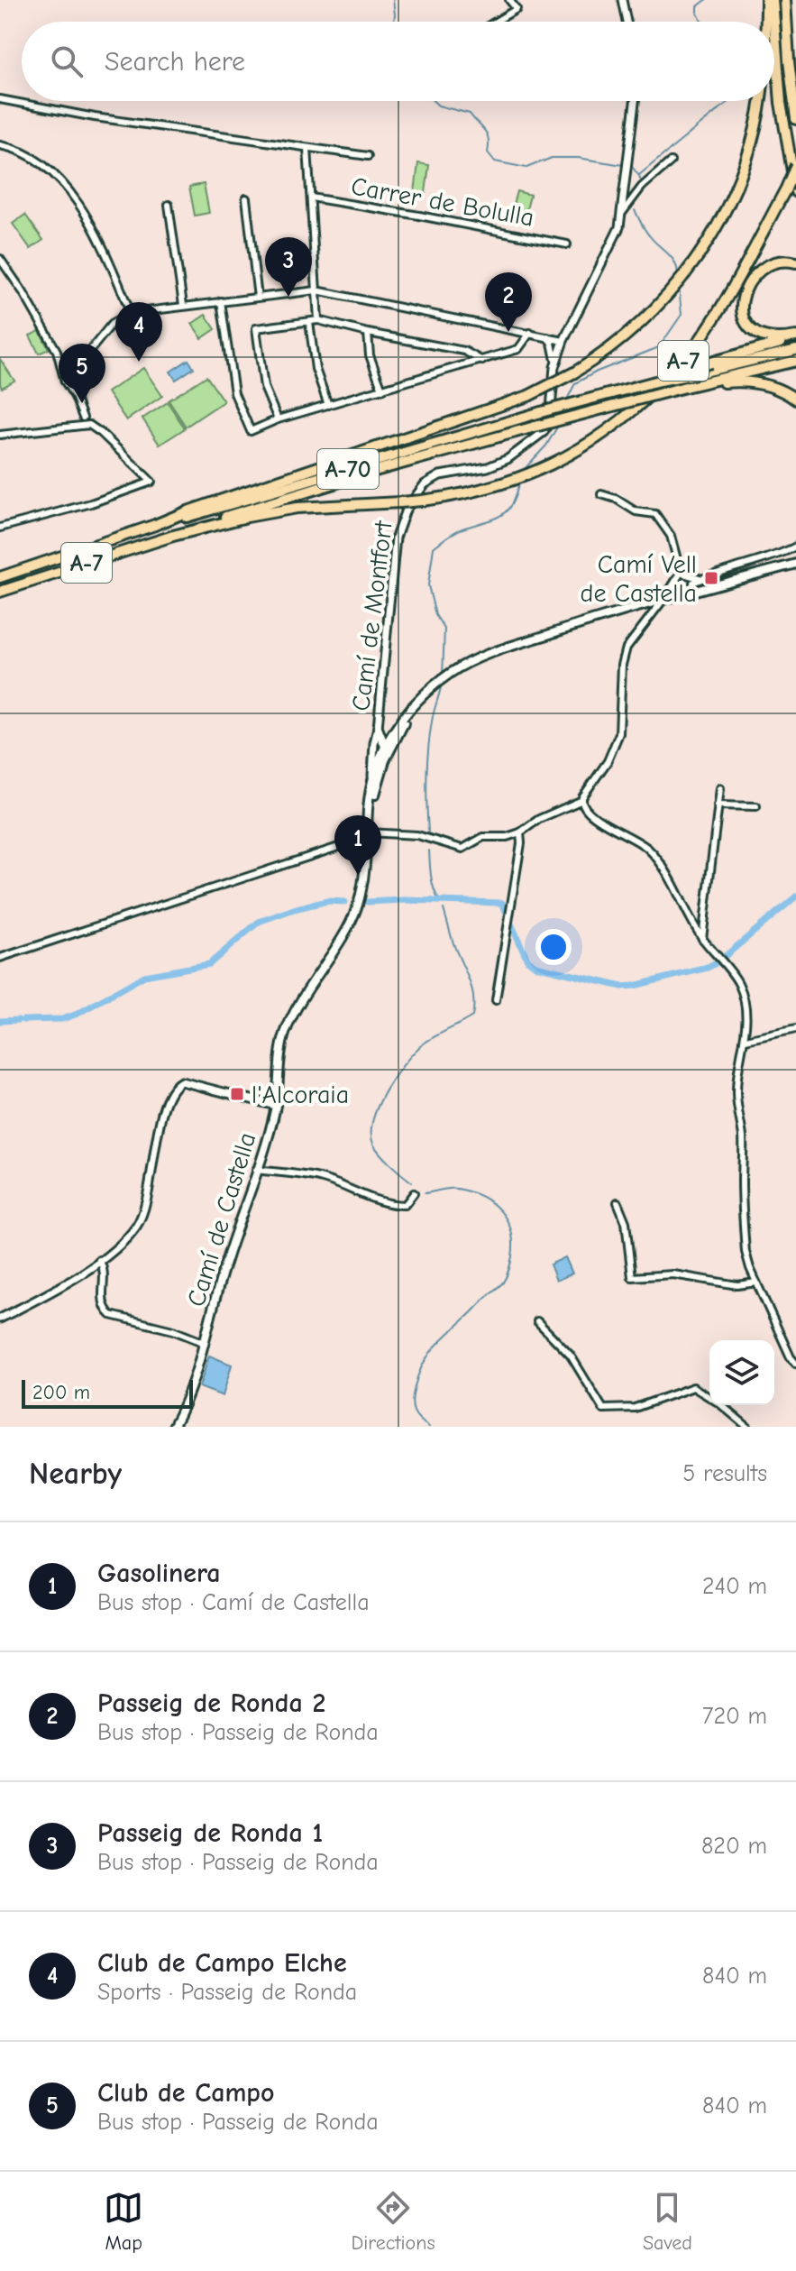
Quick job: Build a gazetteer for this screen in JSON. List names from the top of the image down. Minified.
{"streets":{"highway":["A-7","A-70"],"main road":["Camí de Castella"],"street":["Carrer de Bolulla","Camí de Montfort"]},"crossings":[["A-7","A-70"],["Camí de Montfort","Camí de Castella"]],"places":{"transit":["Camí Vell de Castella","l'Alcoraia"]},"scale_bar":"200 m","page":{"search":"Search here","pins":["3","2","4","5","1"],"scale":"200 m","heading":["Nearby","5 results"],"list":[{"mark":"1","name":"Gasolinera","note":"Bus stop · Camí de Castella","value":"240 m"},{"mark":"2","name":"Passeig de Ronda 2","note":"Bus stop · Passeig de Ronda","value":"720 m"},{"mark":"3","name":"Passeig de Ronda 1","note":"Bus stop · Passeig de Ronda","value":"820 m"},{"mark":"4","name":"Club de Campo Elche","note":"Sports · Passeig de Ronda","value":"840 m"},{"mark":"5","name":"Club de Campo","note":"Bus stop · Passeig de Ronda","value":"840 m"}],"nav":["Map","Directions","Saved"]}}
